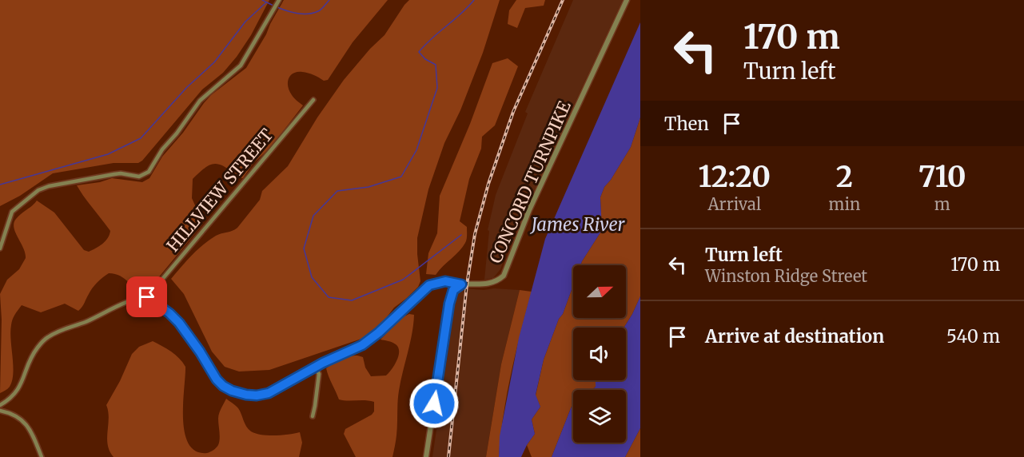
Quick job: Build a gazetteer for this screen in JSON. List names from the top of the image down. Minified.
{"streets":{"street":["CONCORD TURNPIKE","HILLVIEW STREET"]},"water":["James River"],"north":"right","page":{"turn":["170 m","Turn left"],"then":"Then","eta":["12:20","Arrival","2","min","710","m"],"list":[{"name":"Turn left","note":"Winston Ridge Street","value":"170 m"},{"name":"Arrive at destination","value":"540 m"}]}}
